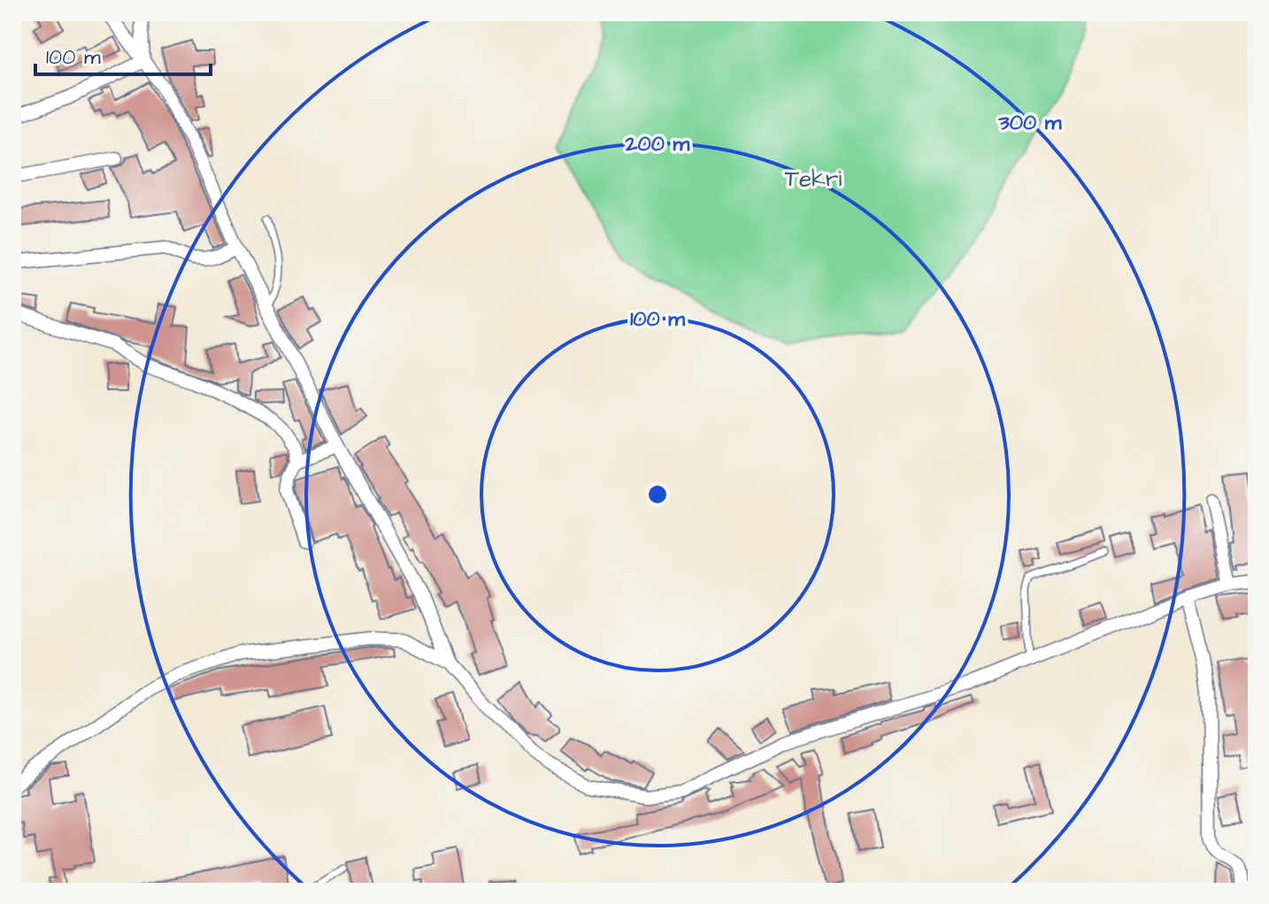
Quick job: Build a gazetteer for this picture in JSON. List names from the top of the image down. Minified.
{"parks":["Tekri"],"scale_bar":"100 m","rings":["300 m","200 m","100 m"]}
